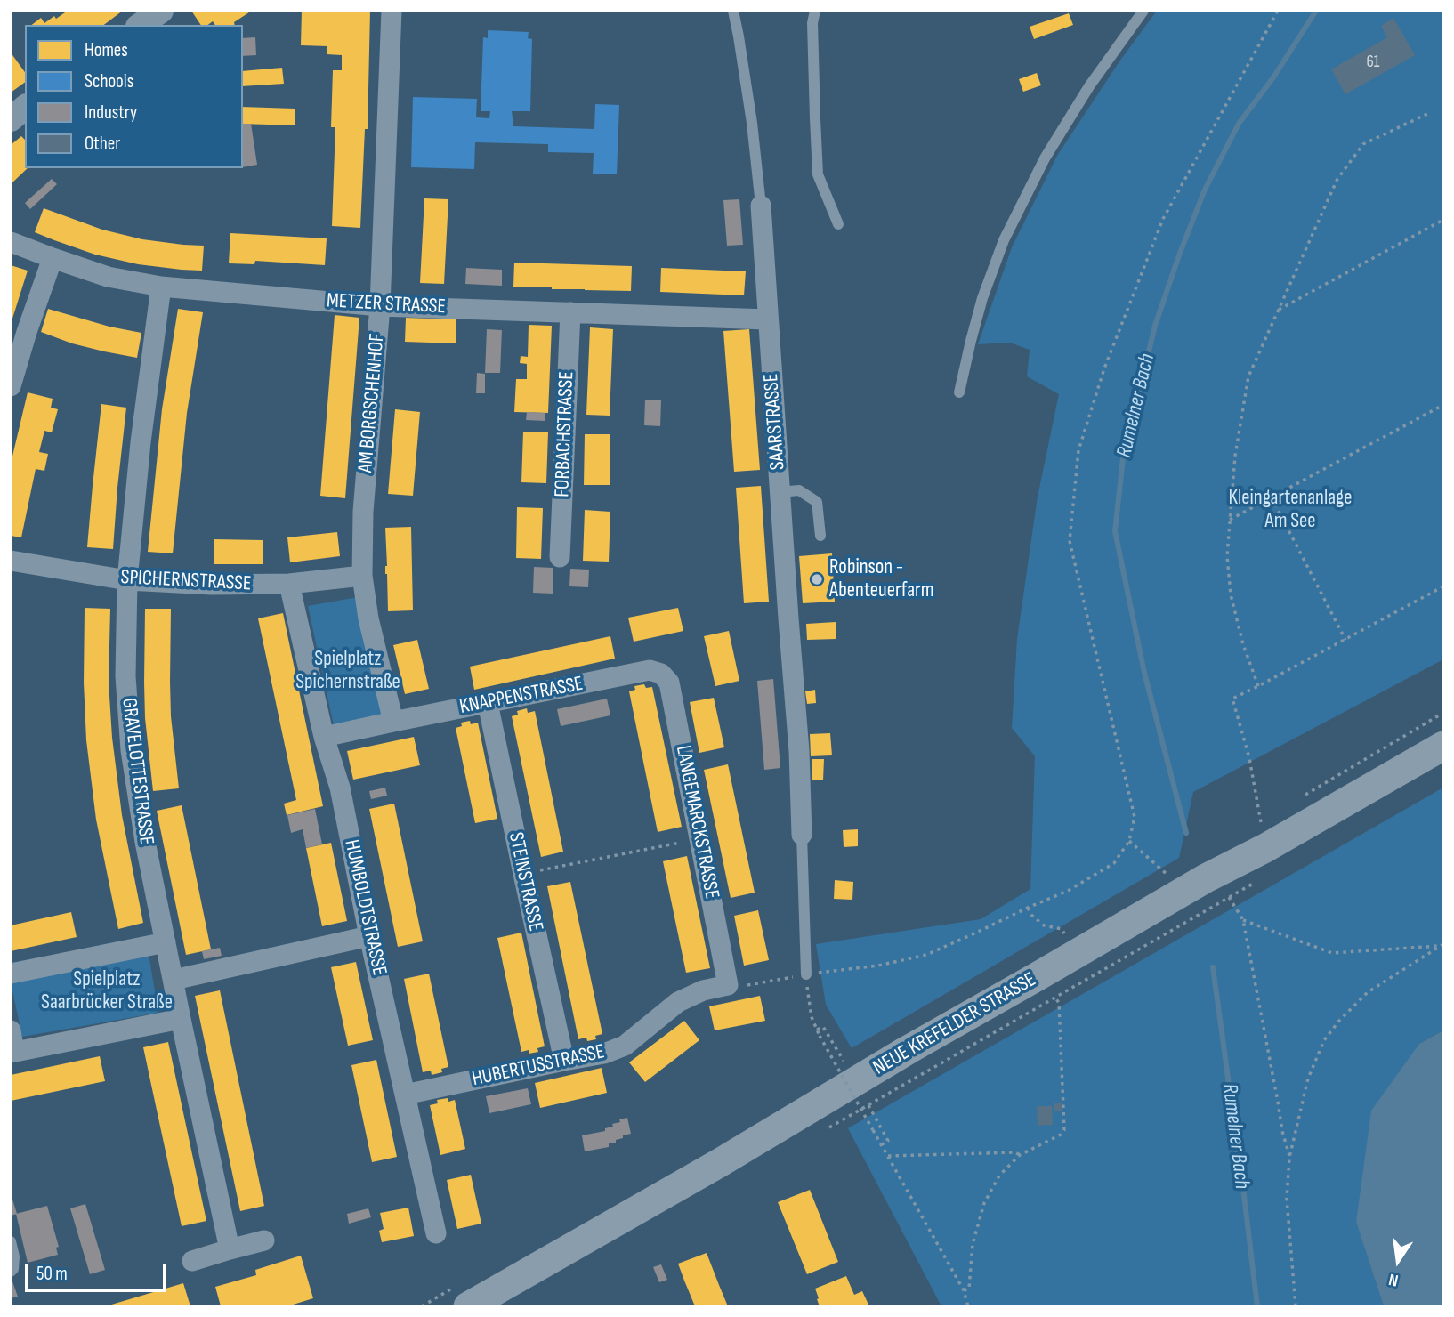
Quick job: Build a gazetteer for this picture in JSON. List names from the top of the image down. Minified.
{"streets":{"main road":["NEUE KREFELDER STRASSE"],"street":["METZER STRASSE","AM BORGSCHENHOF","SAARSTRASSE","FORBACHSTRASSE","SPICHERNSTRASSE","KNAPPENSTRASSE","GRAVELOTTESTRASSE","LANGEMARCKSTRASSE","STEINSTRASSE","HUMBOLDTSTRASSE","HUBERTUSSTRASSE"]},"crossings":[["METZER STRASSE","AM BORGSCHENHOF"],["METZER STRASSE","SAARSTRASSE"],["METZER STRASSE","FORBACHSTRASSE"],["METZER STRASSE","GRAVELOTTESTRASSE"],["AM BORGSCHENHOF","SPICHERNSTRASSE"],["AM BORGSCHENHOF","KNAPPENSTRASSE"],["SPICHERNSTRASSE","GRAVELOTTESTRASSE"],["SPICHERNSTRASSE","HUMBOLDTSTRASSE"],["KNAPPENSTRASSE","LANGEMARCKSTRASSE"],["KNAPPENSTRASSE","STEINSTRASSE"],["LANGEMARCKSTRASSE","HUBERTUSSTRASSE"],["STEINSTRASSE","HUBERTUSSTRASSE"],["HUMBOLDTSTRASSE","HUBERTUSSTRASSE"]],"water":["Rumelner Bach"],"parks":["Kleingartenanlage Am See","Spielplatz Spichernstraße","Spielplatz Saarbrücker Straße"],"places":["Robinson - Abenteuerfarm"],"house_numbers":["61"],"legend":["Homes","Schools","Industry","Other"],"scale_bar":"50 m","north":"bottom"}
